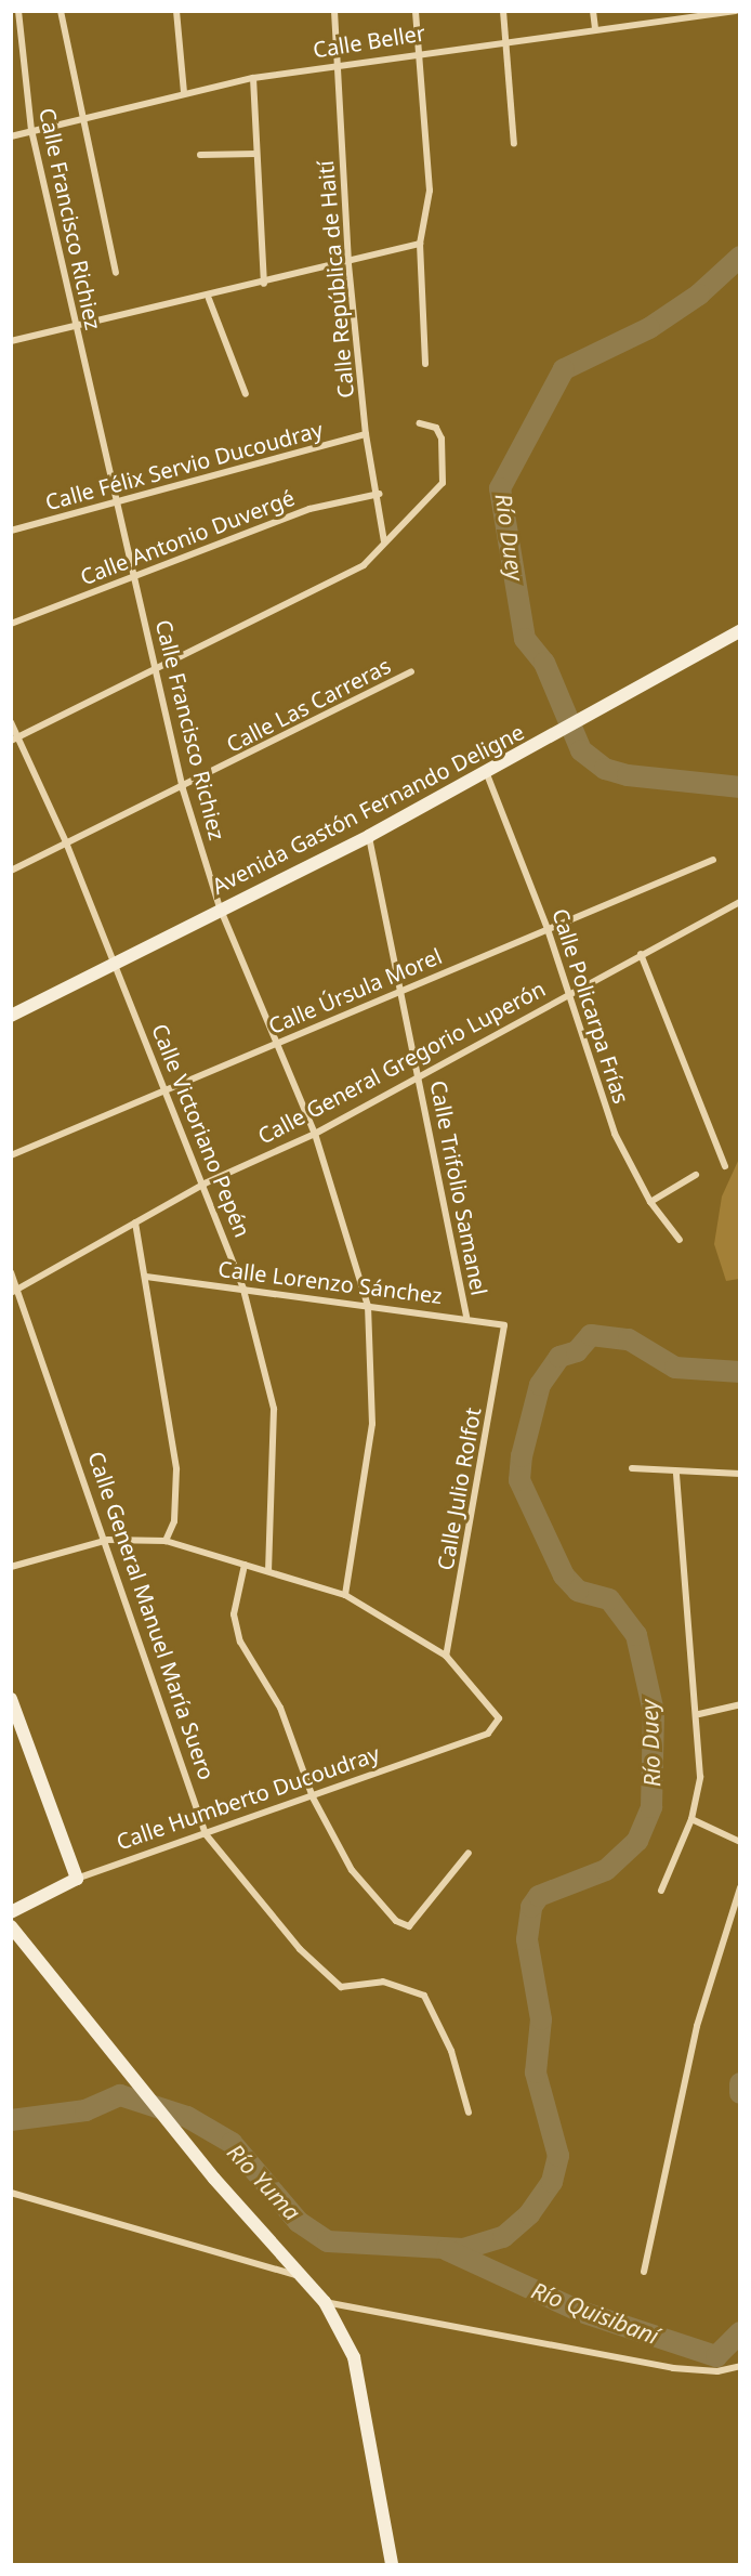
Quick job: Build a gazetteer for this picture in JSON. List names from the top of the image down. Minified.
{"streets":{"main road":["Avenida Gastón Fernando Deligne","Calle Humberto Ducoudray"],"street":["Calle Beller","Calle Francisco Richiez","Calle República de Haití","Calle Félix Servio Ducoudray","Calle Antonio Duvergé","Calle Las Carreras","Calle Úrsula Morel","Calle Policarpa Frías","Calle General Gregorio Luperón","Calle Victoriano Pepén","Calle Trifolio Samanel","Calle Lorenzo Sánchez","Calle Julio Rolfot","Calle General Manuel María Suero"]},"crossings":[["Calle Beller","Calle Francisco Richiez"],["Calle Beller","Calle República de Haití"],["Calle Francisco Richiez","Calle Félix Servio Ducoudray"],["Calle Francisco Richiez","Calle Antonio Duvergé"],["Calle Francisco Richiez","Calle Las Carreras"],["Calle Francisco Richiez","Avenida Gastón Fernando Deligne"],["Calle Francisco Richiez","Calle Úrsula Morel"],["Calle Francisco Richiez","Calle General Gregorio Luperón"],["Calle Francisco Richiez","Calle Lorenzo Sánchez"],["Calle República de Haití","Calle Félix Servio Ducoudray"],["Calle República de Haití","Calle Antonio Duvergé"],["Calle Las Carreras","Calle Victoriano Pepén"],["Avenida Gastón Fernando Deligne","Calle Policarpa Frías"],["Avenida Gastón Fernando Deligne","Calle Victoriano Pepén"],["Avenida Gastón Fernando Deligne","Calle Trifolio Samanel"],["Calle Úrsula Morel","Calle Policarpa Frías"],["Calle Úrsula Morel","Calle Victoriano Pepén"],["Calle Úrsula Morel","Calle Trifolio Samanel"],["Calle Policarpa Frías","Calle General Gregorio Luperón"],["Calle General Gregorio Luperón","Calle Victoriano Pepén"],["Calle General Gregorio Luperón","Calle Trifolio Samanel"],["Calle General Gregorio Luperón","Calle General Manuel María Suero"],["Calle Victoriano Pepén","Calle Lorenzo Sánchez"],["Calle Trifolio Samanel","Calle Lorenzo Sánchez"],["Calle Lorenzo Sánchez","Calle Julio Rolfot"],["Calle Julio Rolfot","Calle Humberto Ducoudray"],["Calle General Manuel María Suero","Calle Humberto Ducoudray"]],"water":["Río Duey","Río Yuma","Río Quisibaní"]}
